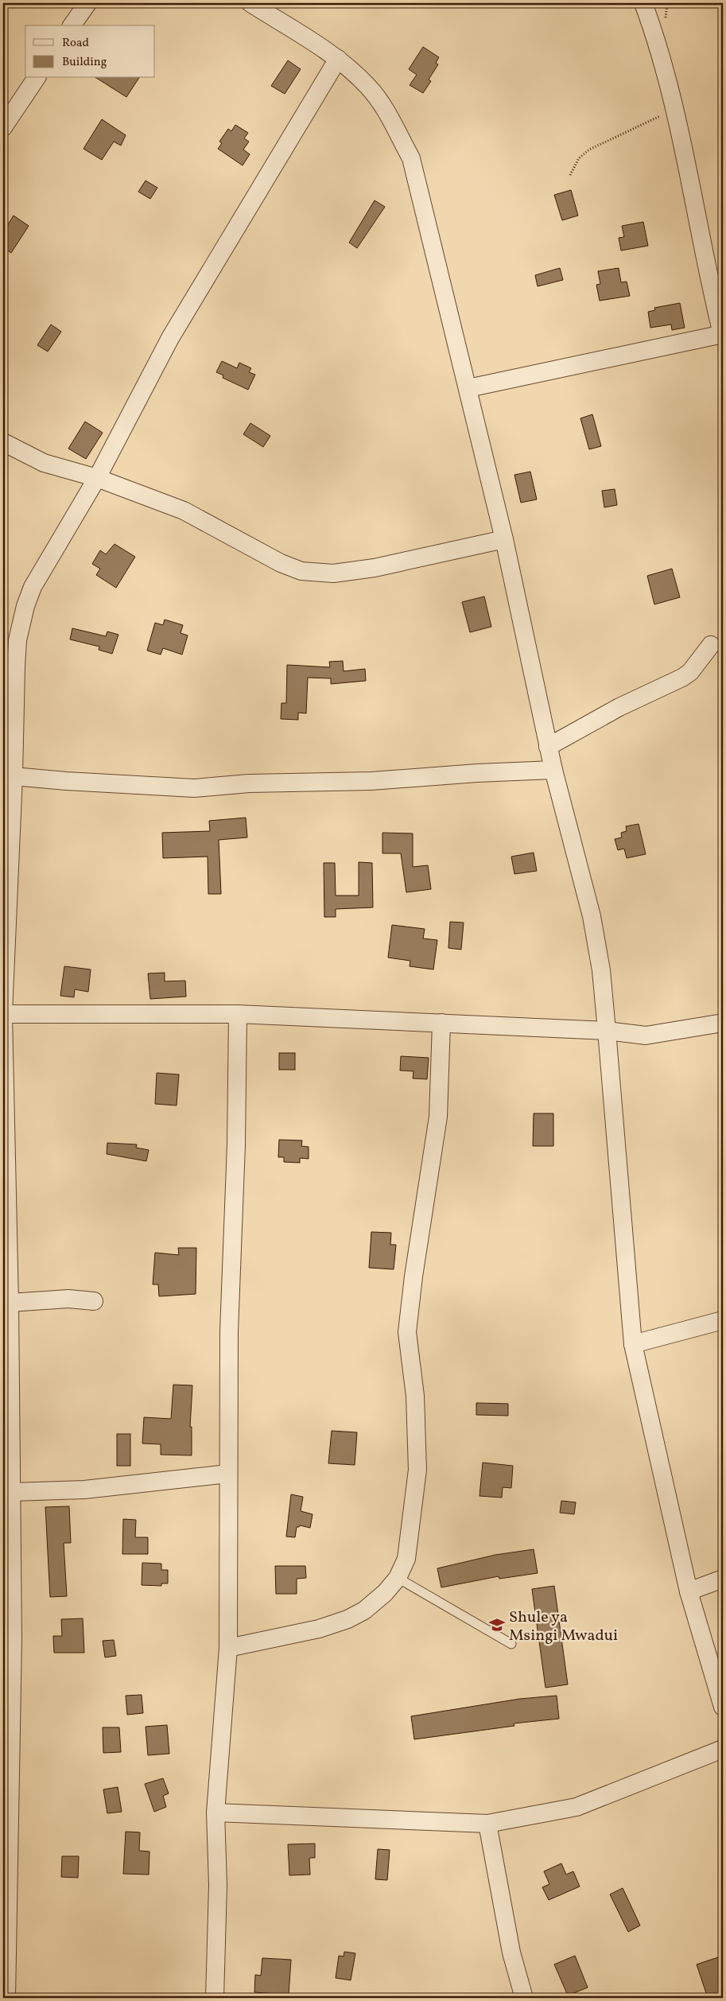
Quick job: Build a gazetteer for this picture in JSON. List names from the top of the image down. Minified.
{"places":{"school or university":["Shule ya Msingi Mwadui"]},"legend":["Road","Building"]}
